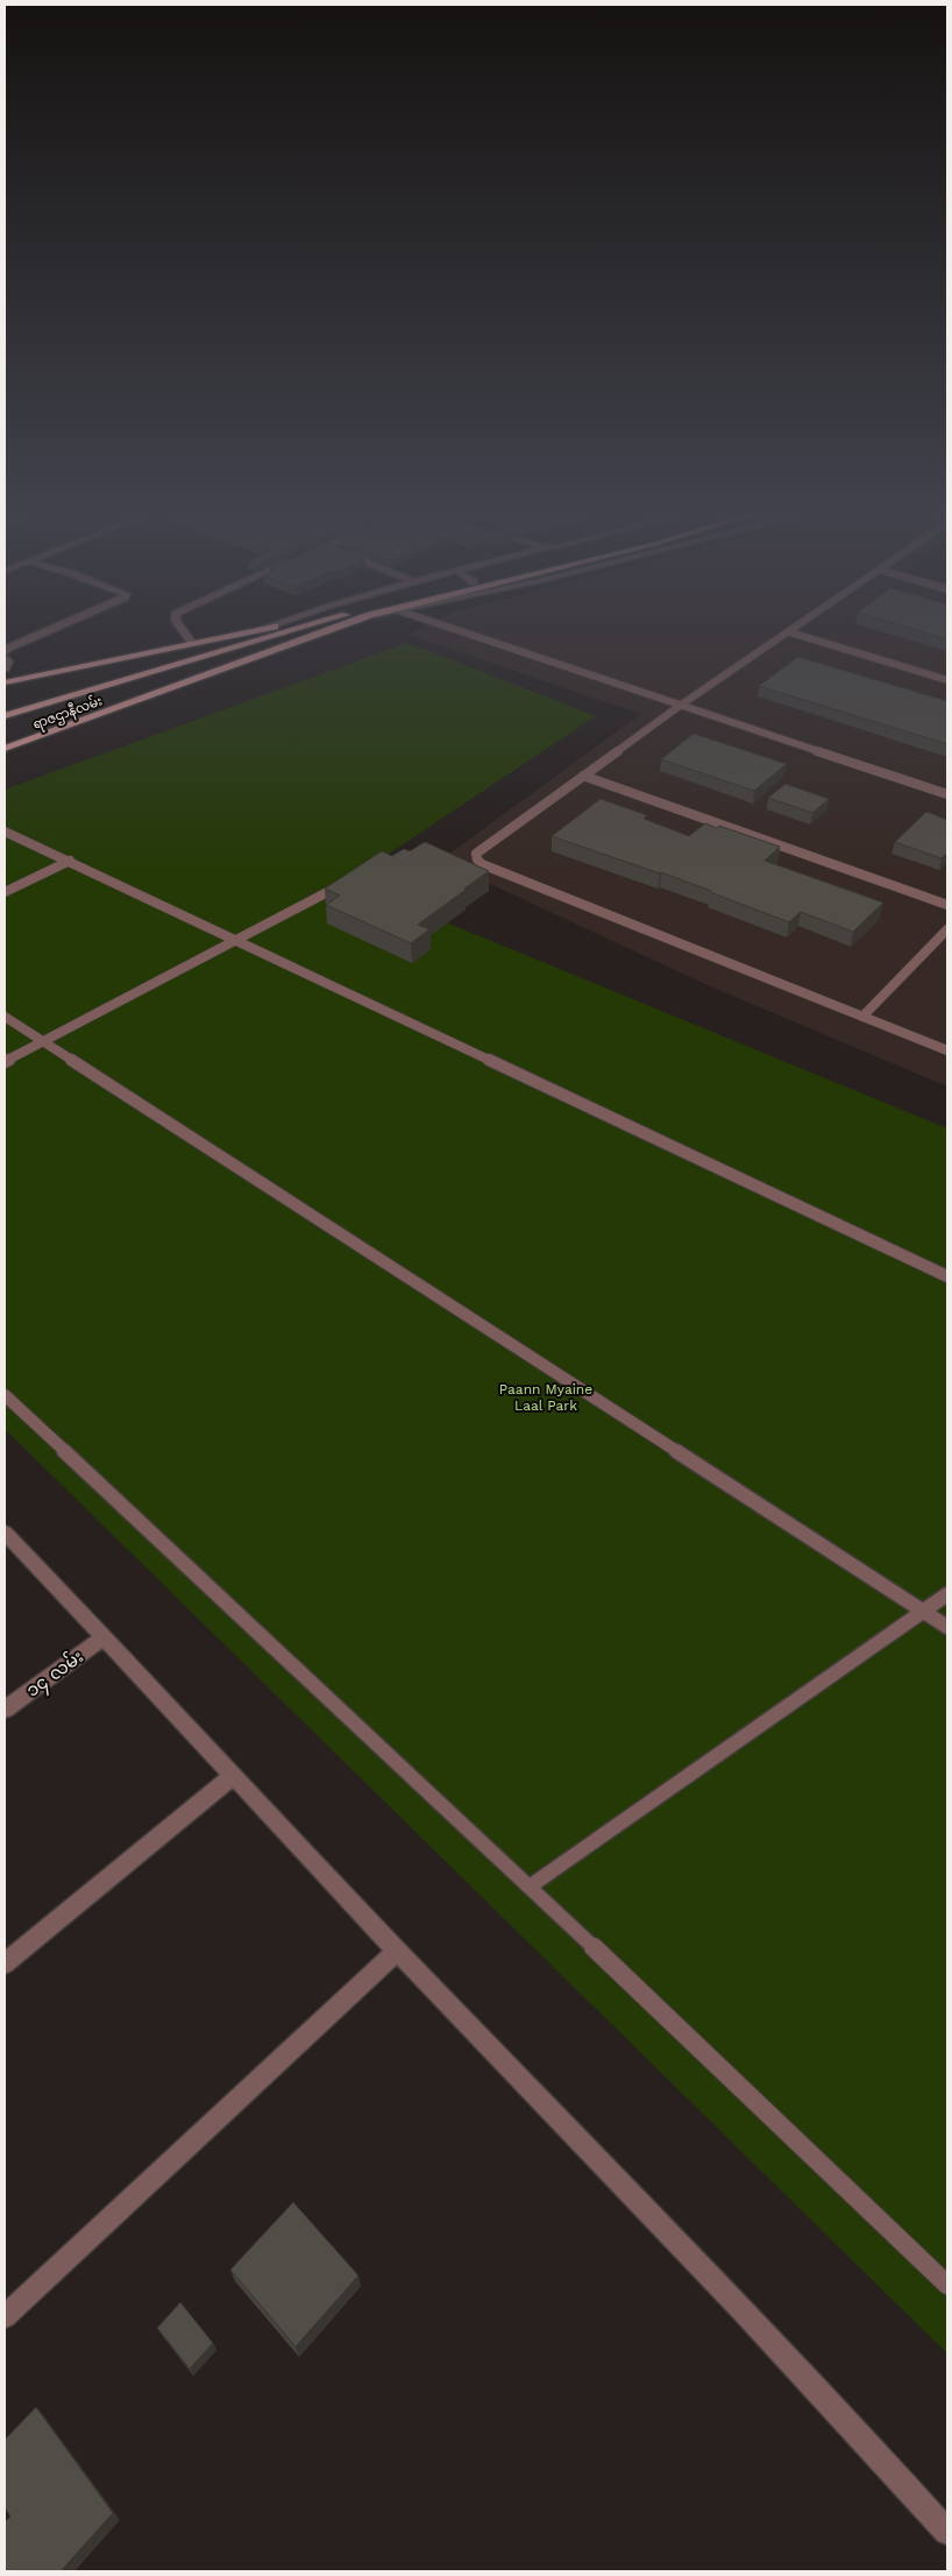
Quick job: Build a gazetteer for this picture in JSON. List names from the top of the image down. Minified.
{"streets":{"main road":["ရာဇဌာနီလမ်း"],"street":["၁၄ လမ်း"]},"parks":["Paann Myaine Laal Park"]}
